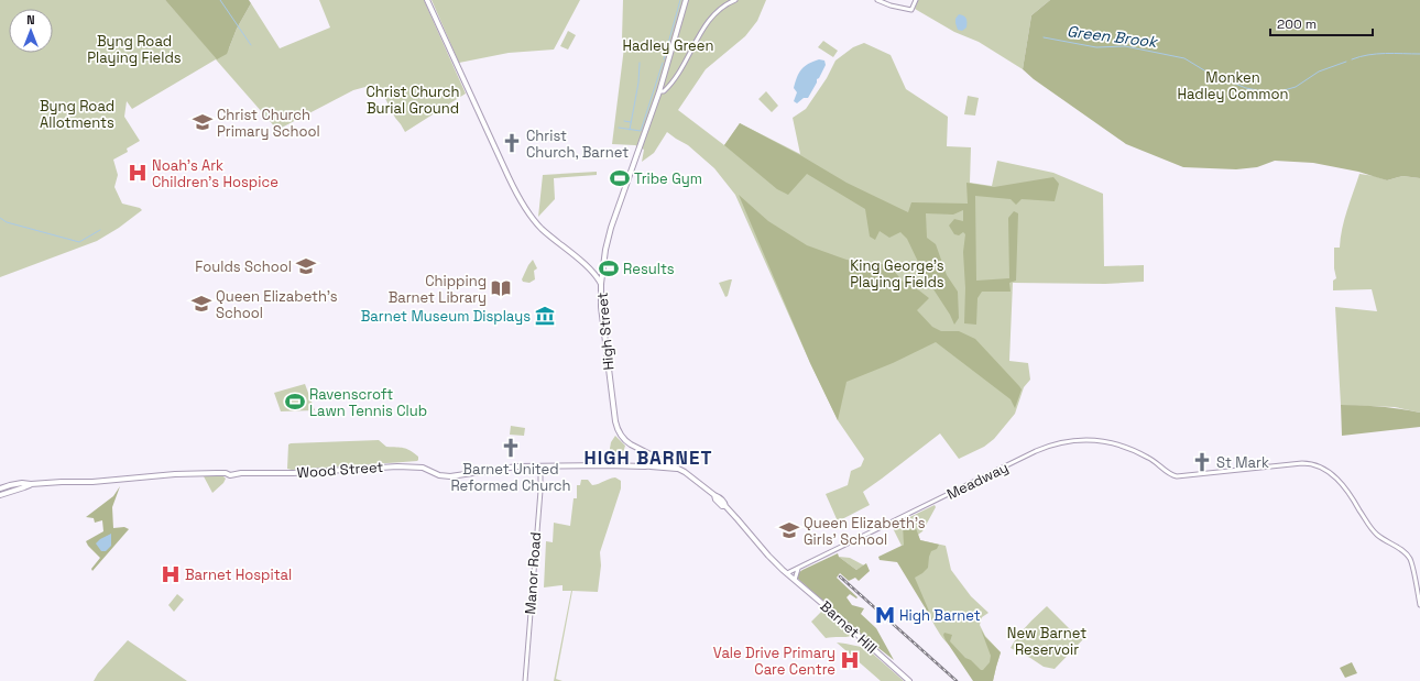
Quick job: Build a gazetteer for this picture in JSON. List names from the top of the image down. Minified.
{"streets":{"main road":["High Street","Wood Street","Barnet Hill"],"street":["Meadway","Manor Road"]},"crossings":[["High Street","Wood Street"],["High Street","Meadway"],["High Street","Barnet Hill"],["Wood Street","Manor Road"],["Meadway","Barnet Hill"]],"districts":["HIGH BARNET"],"water":["Green Brook"],"parks":["Byng Road Playing Fields","Hadley Green","Monken Hadley Common","Christ Church Burial Ground","Byng Road Allotments","King George's Playing Fields","New Barnet Reservoir"],"places":{"school or university":["Christ Church Primary School","Foulds School","Queen Elizabeth's School","Queen Elizabeth's Girls' School"],"church":["Christ Church, Barnet","Barnet United Reformed Church","St Mark"],"hospital":["Noah's Ark Children's Hospice","Barnet Hospital","Vale Drive Primary Care Centre"],"sports":["Tribe Gym","Results","Ravenscroft Lawn Tennis Club"],"library":["Chipping Barnet Library"],"museum":["Barnet Museum Displays"],"metro station":["High Barnet"]},"scale_bar":"200 m","north":"top"}
